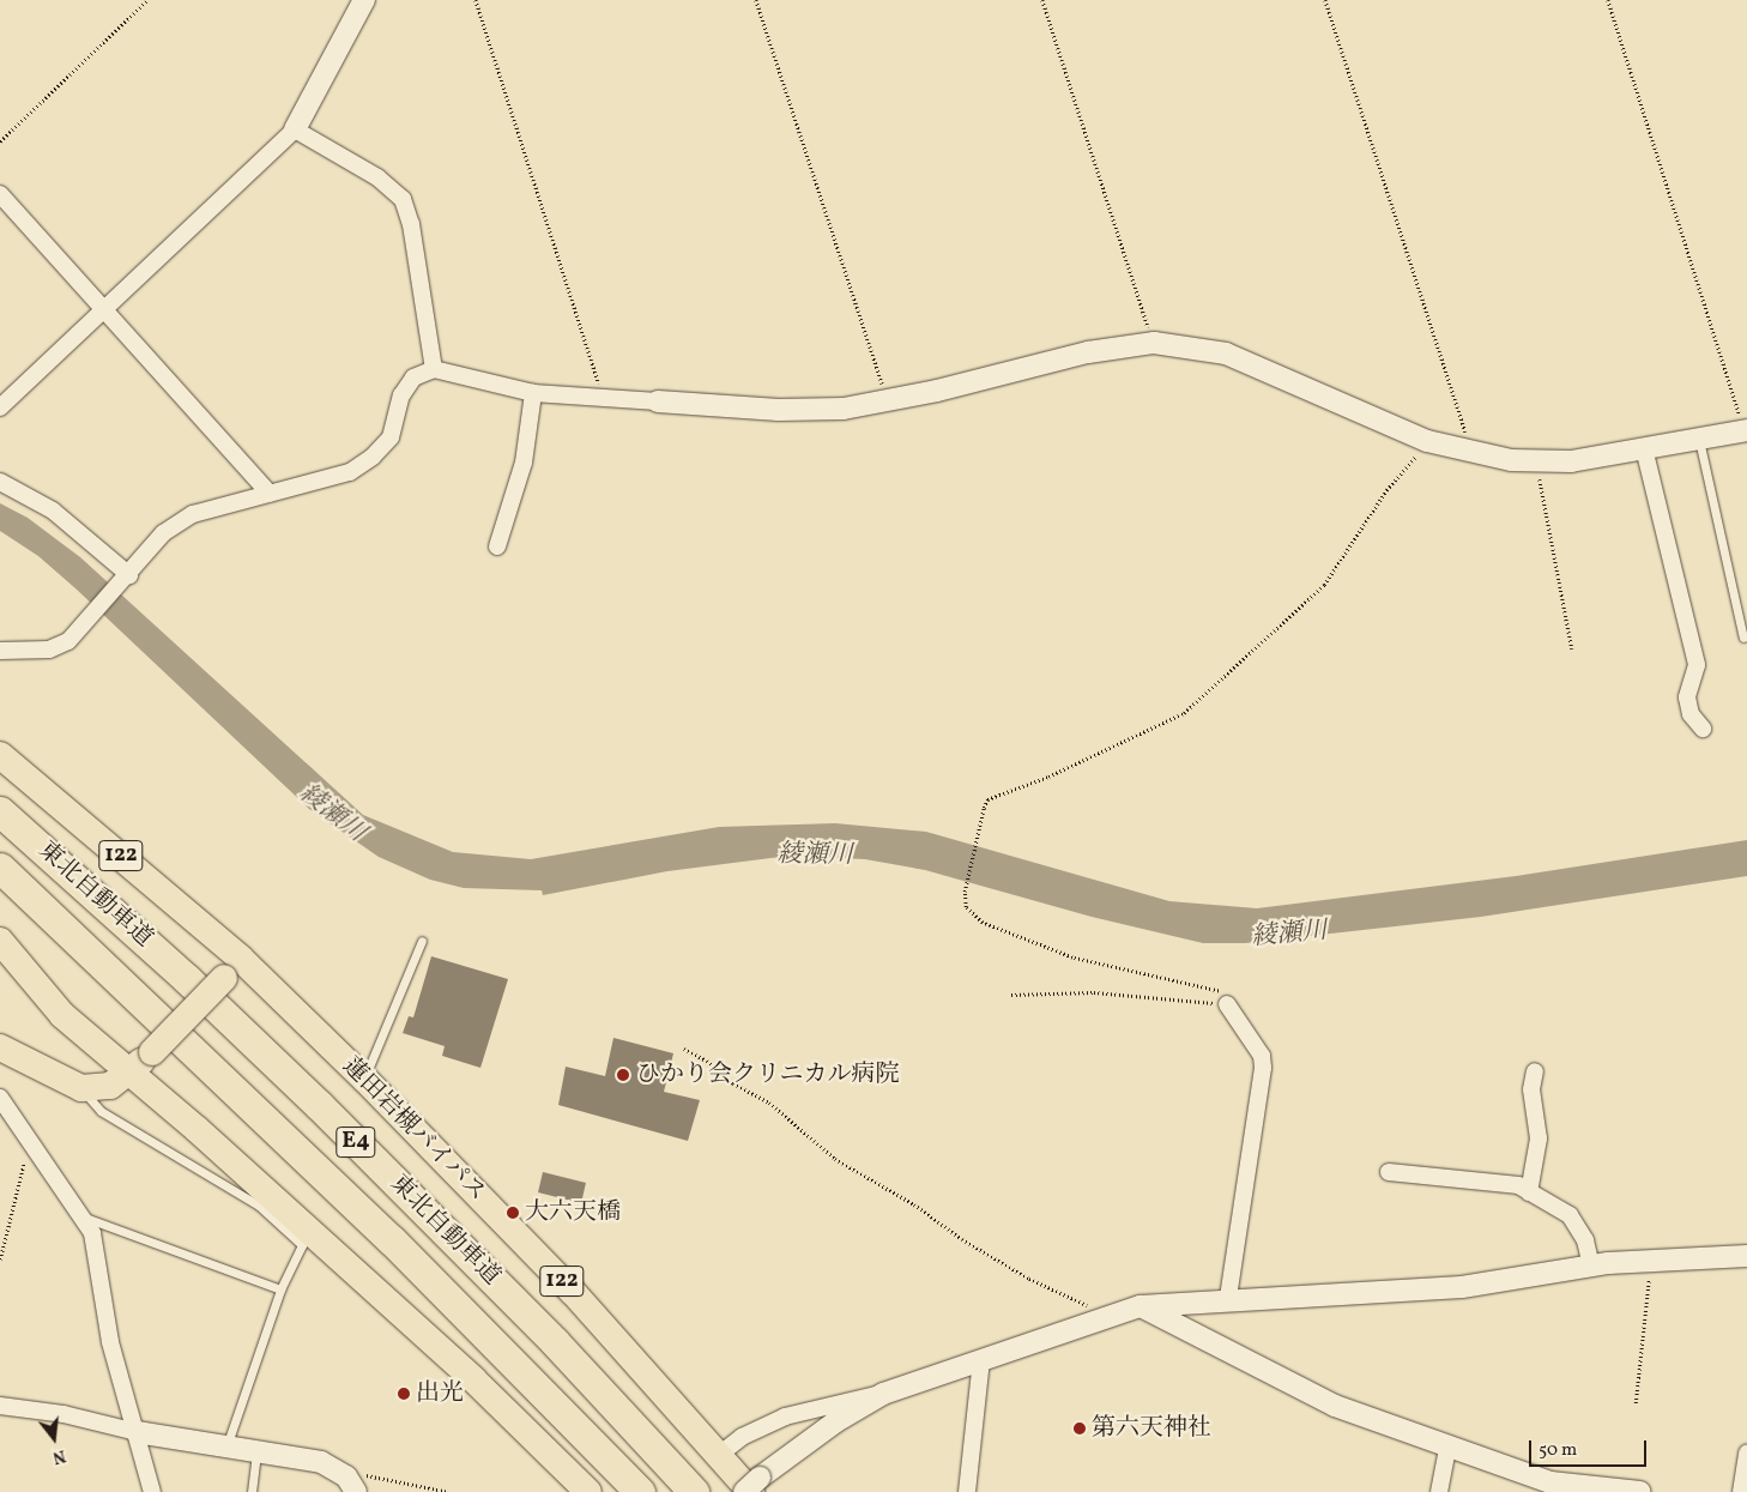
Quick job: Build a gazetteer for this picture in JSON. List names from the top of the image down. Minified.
{"streets":{"highway":["122","東北自動車道","蓮田岩槻バイパス","E4"]},"water":["綾瀬川"],"places":["ひかり会クリニカル病院","大六天橋","出光","第六天神社"],"scale_bar":"50 m","north":"bottom"}
